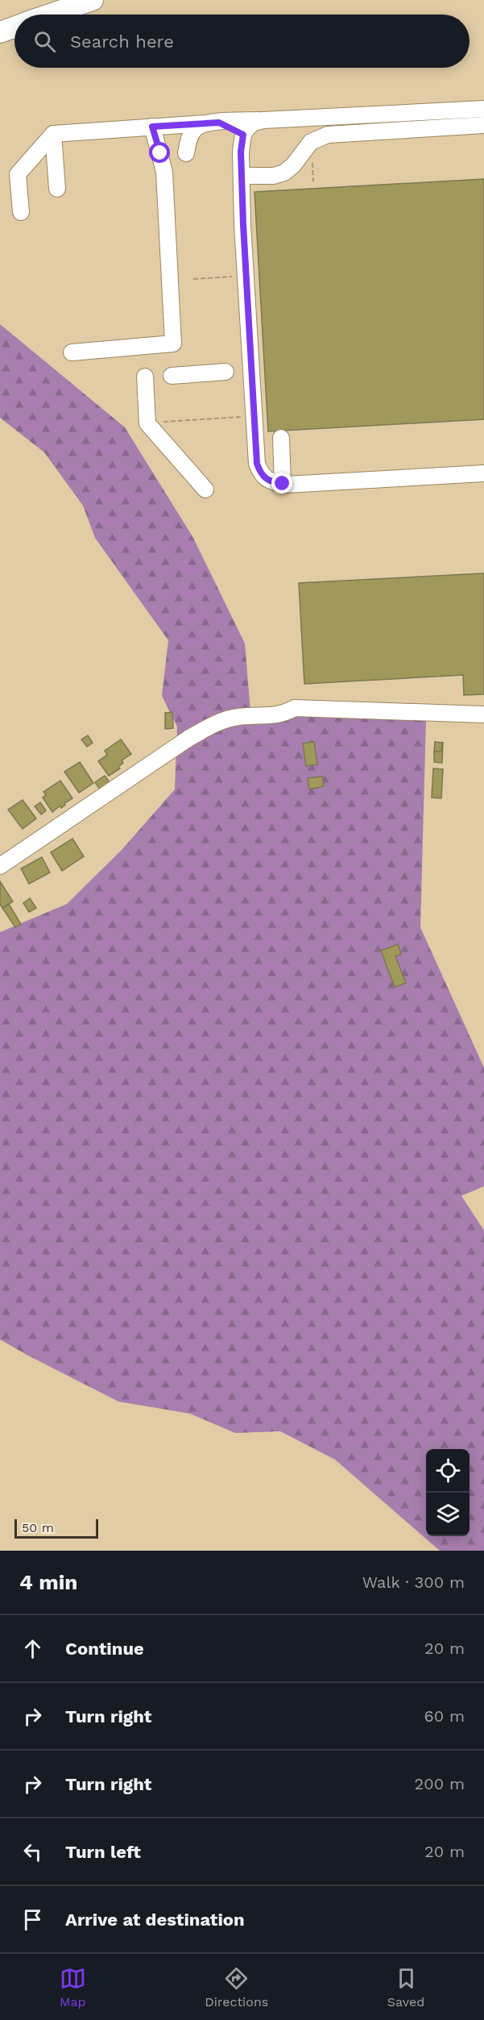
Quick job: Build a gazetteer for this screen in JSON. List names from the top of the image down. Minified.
{"scale_bar":"50 m","page":{"search":"Search here","scale":"50 m","heading":["4 min","Walk · 300 m"],"list":[["Continue","20 m"],["Turn right","60 m"],["Turn right","200 m"],["Turn left","20 m"],"Arrive at destination"],"nav":["Map","Directions","Saved"]}}
